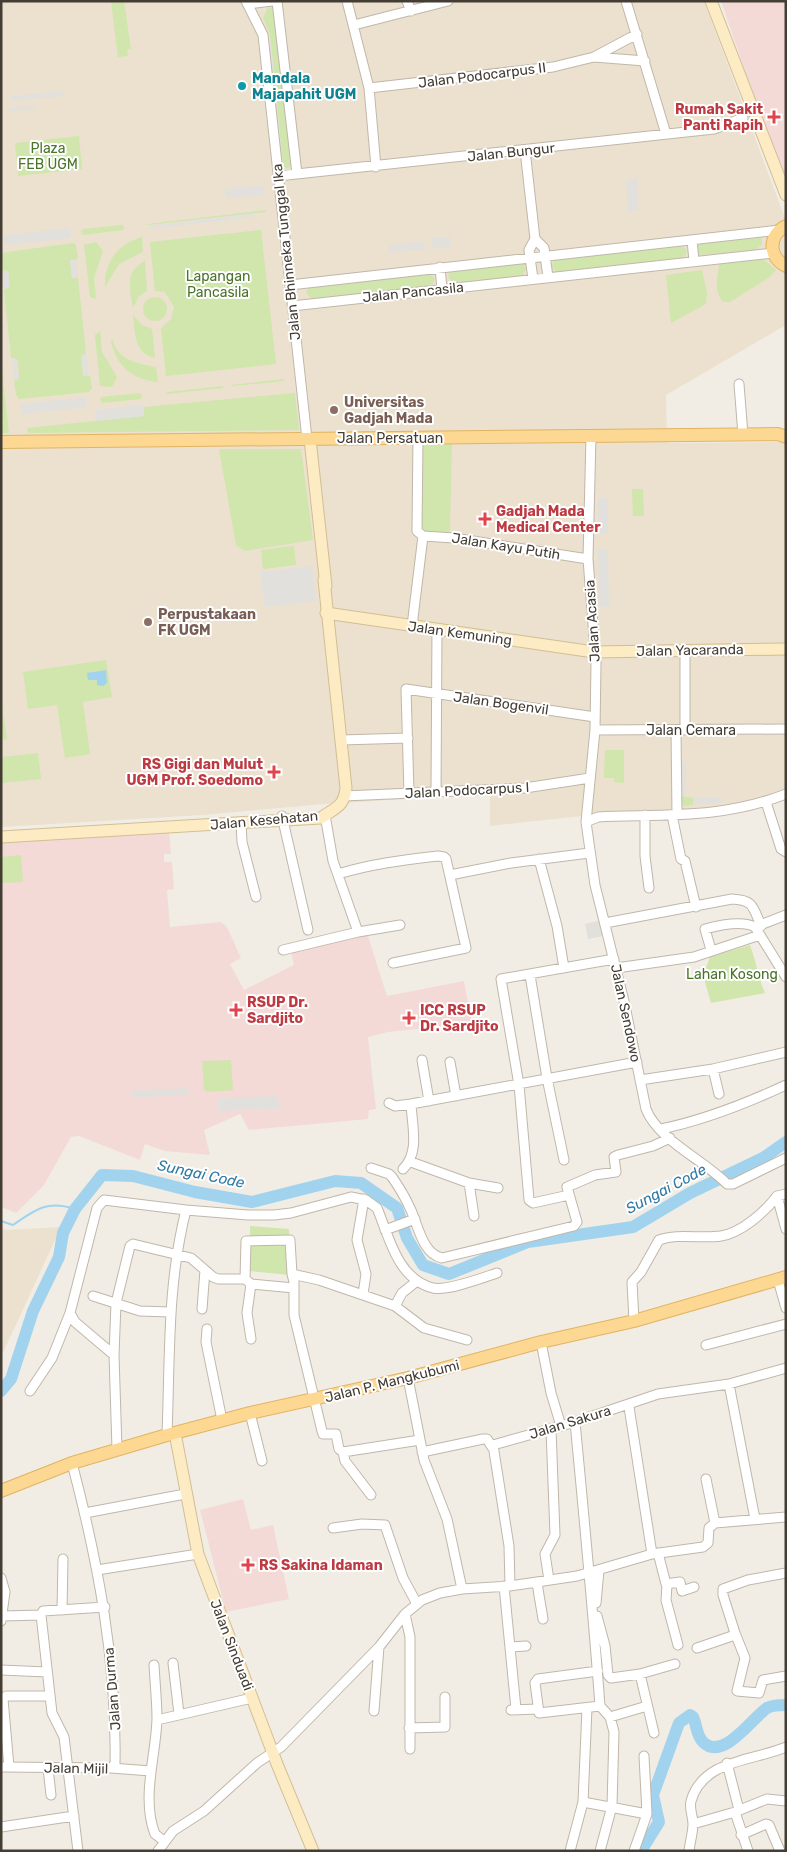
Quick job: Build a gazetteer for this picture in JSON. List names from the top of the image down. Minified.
{"streets":{"main road":["Jalan Persatuan","Jalan P. Mangkubumi"],"street":["Jalan Podocarpus II","Jalan Bungur","Jalan Bhinneka Tunggal Ika","Jalan Pancasila","Jalan Kayu Putih","Jalan Acasia","Jalan Kemuning","Jalan Yacaranda","Jalan Bogenvil","Jalan Cemara","Jalan Podocarpus I","Jalan Kesehatan","Jalan Sendowo","Jalan Sakura","Jalan Sinduadi","Jalan Durma","Jalan Mijil"]},"crossings":[["Jalan Bungur","Jalan Bhinneka Tunggal Ika"],["Jalan Bhinneka Tunggal Ika","Jalan Pancasila"],["Jalan Bhinneka Tunggal Ika","Jalan Persatuan"],["Jalan Bhinneka Tunggal Ika","Jalan Kemuning"],["Jalan Bhinneka Tunggal Ika","Jalan Podocarpus I"],["Jalan Persatuan","Jalan Acasia"],["Jalan Kayu Putih","Jalan Acasia"],["Jalan Acasia","Jalan Kemuning"],["Jalan Acasia","Jalan Yacaranda"],["Jalan Acasia","Jalan Bogenvil"],["Jalan Acasia","Jalan Cemara"],["Jalan Acasia","Jalan Podocarpus I"],["Jalan Acasia","Jalan Sendowo"],["Jalan Kemuning","Jalan Yacaranda"],["Jalan P. Mangkubumi","Jalan Sinduadi"],["Jalan P. Mangkubumi","Jalan Durma"],["Jalan Durma","Jalan Mijil"]],"water":["Sungai Code"],"parks":["Plaza FEB UGM","Lapangan Pancasila","Lahan Kosong"],"places":{"other":["Mandala Majapahit UGM","Universitas Gadjah Mada","Perpustakaan FK UGM"],"health":["Rumah Sakit Panti Rapih","Gadjah Mada Medical Center","RS Gigi dan Mulut UGM Prof. Soedomo","RSUP Dr. Sardjito","ICC RSUP Dr. Sardjito","RS Sakina Idaman"]}}
